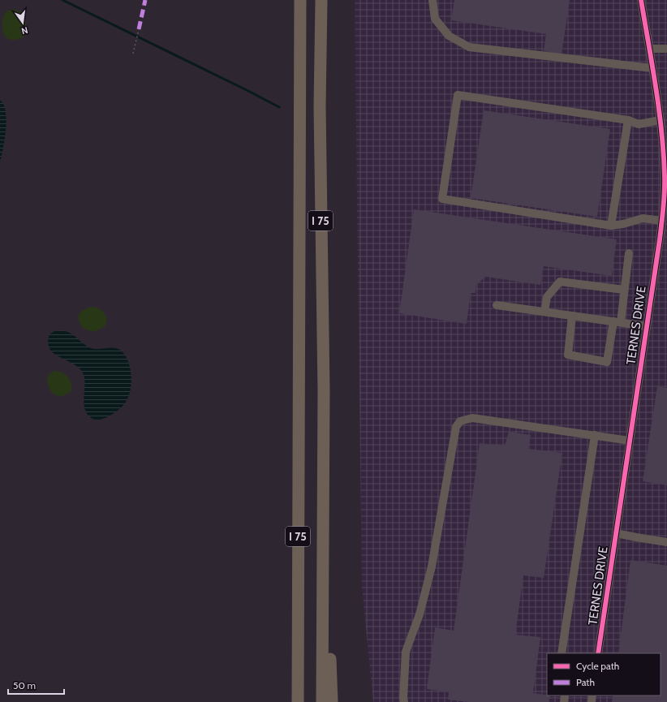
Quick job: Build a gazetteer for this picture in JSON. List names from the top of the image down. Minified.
{"streets":{"highway":["I 75"],"street":["TERNES DRIVE"]},"legend":["Cycle path","Path"],"scale_bar":"50 m","north":"bottom"}
